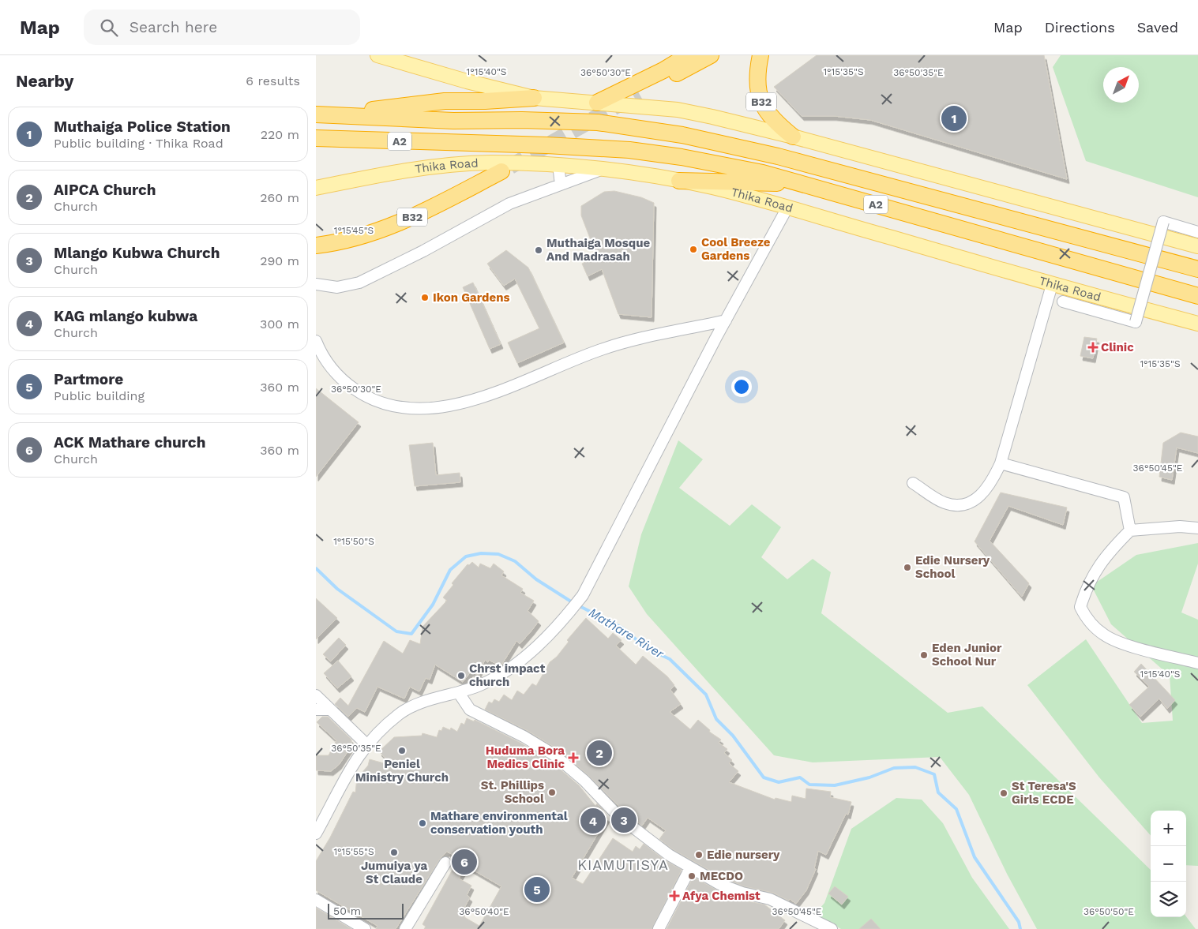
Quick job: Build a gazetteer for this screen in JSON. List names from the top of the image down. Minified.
{"streets":{"highway":["B32","A2","Thika Road"]},"districts":["KIAMUTISYA"],"water":["Mathare River"],"places":{"other":["Cool Breeze Gardens","Muthaiga Mosque And Madrasah","Ikon Gardens","Edie Nursery School","Eden Junior School Nur","Chrst impact church","Peniel Ministry Church","St. Phillips School","St Teresa'S Girls ECDE","Mathare environmental conservation youth","Jumuiya ya St Claude","Edie nursery","MECDO"],"health":["Clinic","Huduma Bora Medics Clinic","Afya Chemist"]},"scale_bar":"50 m","north":"top right","page":{"header":"Map","search":"Search here","nav":["Map","Directions","Saved"],"heading":["Nearby","6 results"],"pins":["1","2","3","4","6","5"],"list":[{"mark":"1","name":"Muthaiga Police Station","note":"Public building · Thika Road","value":"220 m"},{"mark":"2","name":"AIPCA Church","note":"Church","value":"260 m"},{"mark":"3","name":"Mlango Kubwa Church","note":"Church","value":"290 m"},{"mark":"4","name":"KAG mlango kubwa","note":"Church","value":"300 m"},{"mark":"5","name":"Partmore","note":"Public building","value":"360 m"},{"mark":"6","name":"ACK Mathare church","note":"Church","value":"360 m"}],"map_buttons":["+","−"],"scale":"50 m"},"coordinates":["1°15'40\"S","1°15'35\"S","36°50'30\"E","36°50'35\"E","1°15'45\"S","36°50'45\"E","1°15'50\"S","1°15'55\"S","36°50'40\"E","36°50'50\"E"]}
